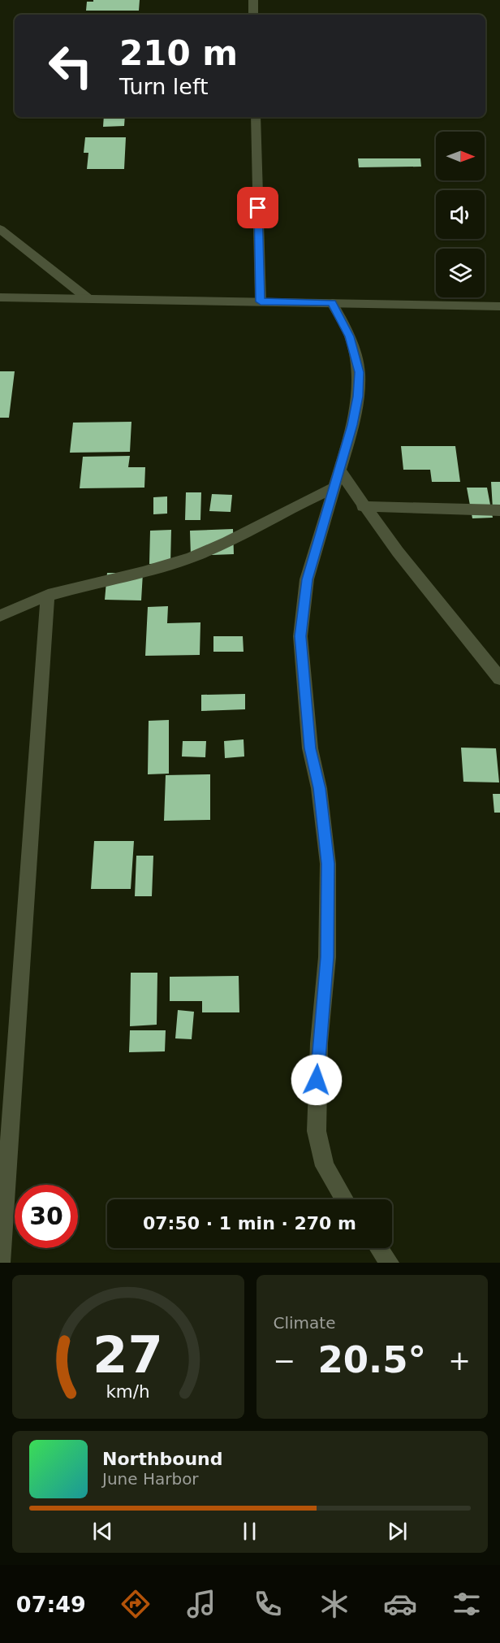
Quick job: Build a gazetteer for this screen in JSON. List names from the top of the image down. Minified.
{"north":"right","page":{"turn":["210 m","Turn left"],"limit":"30","trip":"07:50 · 1 min · 270 m","tile":"Climate","heat":["−","20.5°","+"],"song":["Northbound","June Harbor"],"tabs":"07:49","gauge":["27","km/h"]}}
